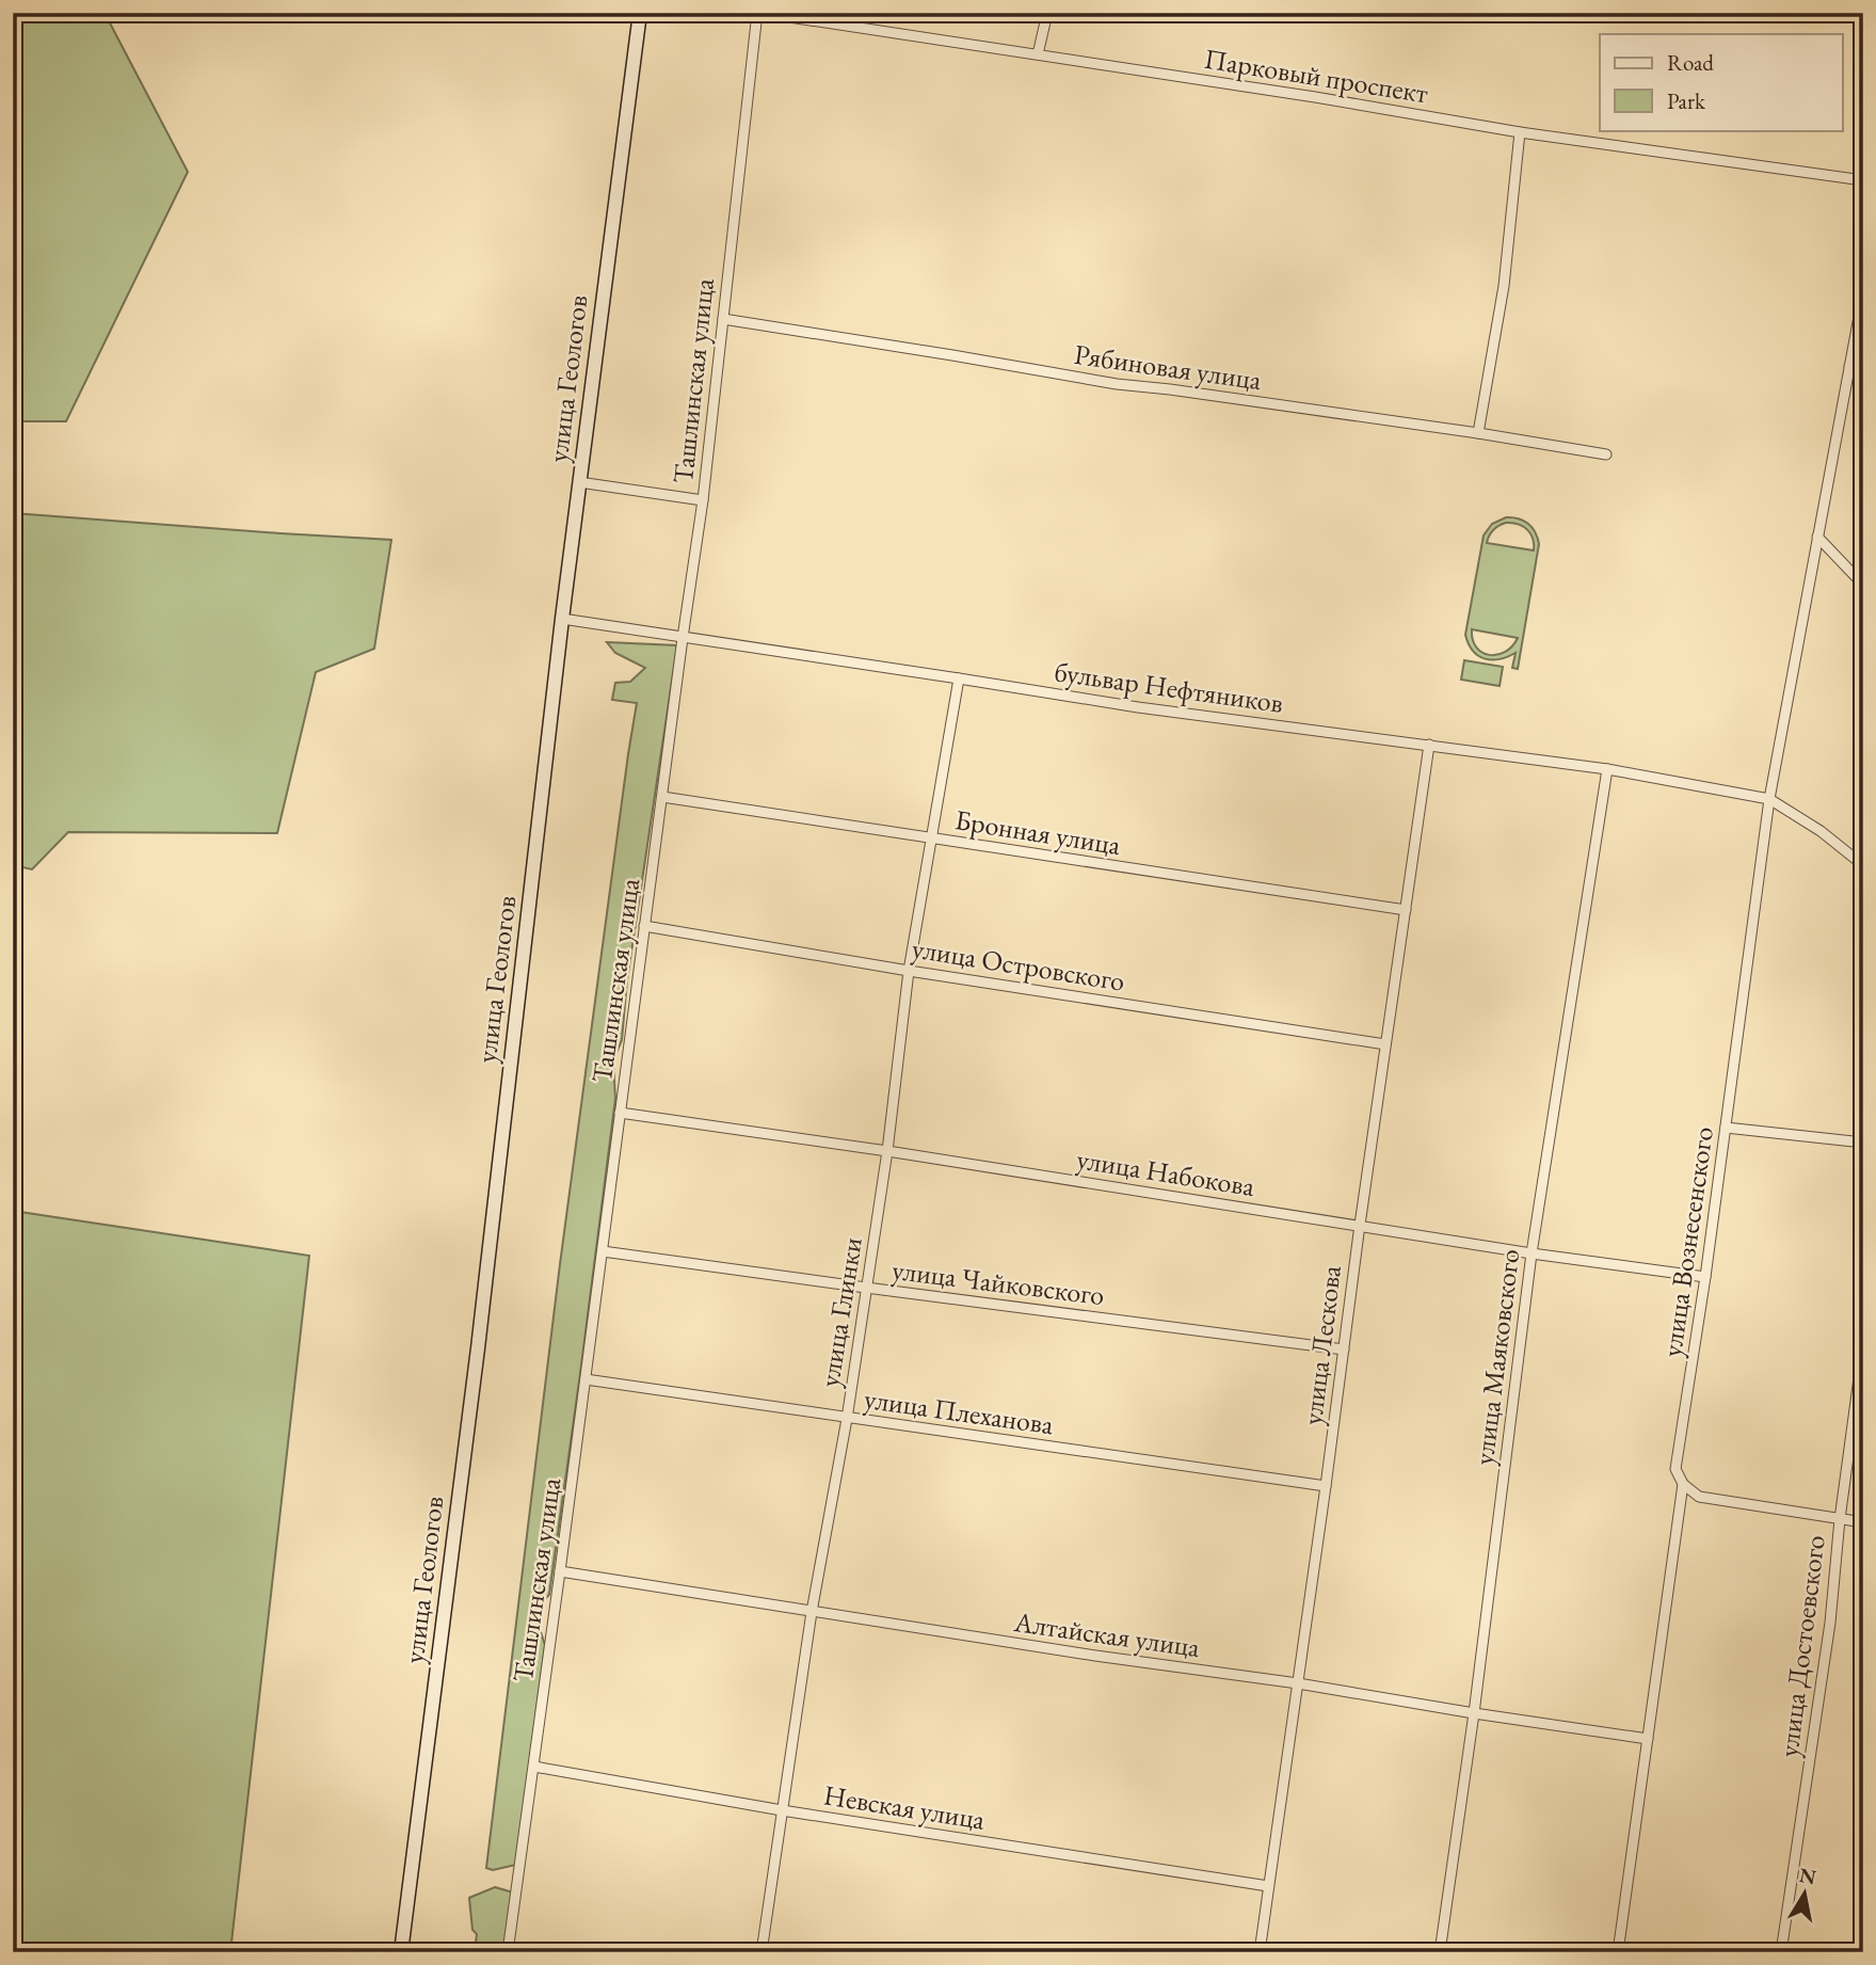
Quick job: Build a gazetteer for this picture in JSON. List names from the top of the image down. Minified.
{"streets":{"main road":["улица Геологов"],"street":["Парковый проспект","Рябиновая улица","Ташлинская улица","бульвар Нефтяников","Бронная улица","улица Островского","улица Набокова","улица Вознесенского","улица Чайковского","улица Глинки","улица Лескова","улица Маяковского","улица Плеханова","Алтайская улица","улица Достоевского","Невская улица"]},"crossings":[["Парковый проспект","Ташлинская улица"],["Рябиновая улица","Ташлинская улица"],["улица Геологов","бульвар Нефтяников"],["Ташлинская улица","бульвар Нефтяников"],["Ташлинская улица","Бронная улица"],["Ташлинская улица","улица Островского"],["Ташлинская улица","улица Набокова"],["Ташлинская улица","улица Чайковского"],["Ташлинская улица","улица Плеханова"],["Ташлинская улица","Алтайская улица"],["Ташлинская улица","Невская улица"],["бульвар Нефтяников","улица Вознесенского"],["бульвар Нефтяников","улица Глинки"],["бульвар Нефтяников","улица Лескова"],["бульвар Нефтяников","улица Маяковского"],["Бронная улица","улица Глинки"],["Бронная улица","улица Лескова"],["улица Островского","улица Глинки"],["улица Островского","улица Лескова"],["улица Набокова","улица Вознесенского"],["улица Набокова","улица Глинки"],["улица Набокова","улица Лескова"],["улица Набокова","улица Маяковского"],["улица Вознесенского","Алтайская улица"],["улица Чайковского","улица Глинки"],["улица Чайковского","улица Лескова"],["улица Глинки","улица Плеханова"],["улица Глинки","Алтайская улица"],["улица Глинки","Невская улица"],["улица Лескова","улица Плеханова"],["улица Лескова","Алтайская улица"],["улица Лескова","Невская улица"],["улица Маяковского","Алтайская улица"]],"legend":["Road","Park"],"north":"top"}
